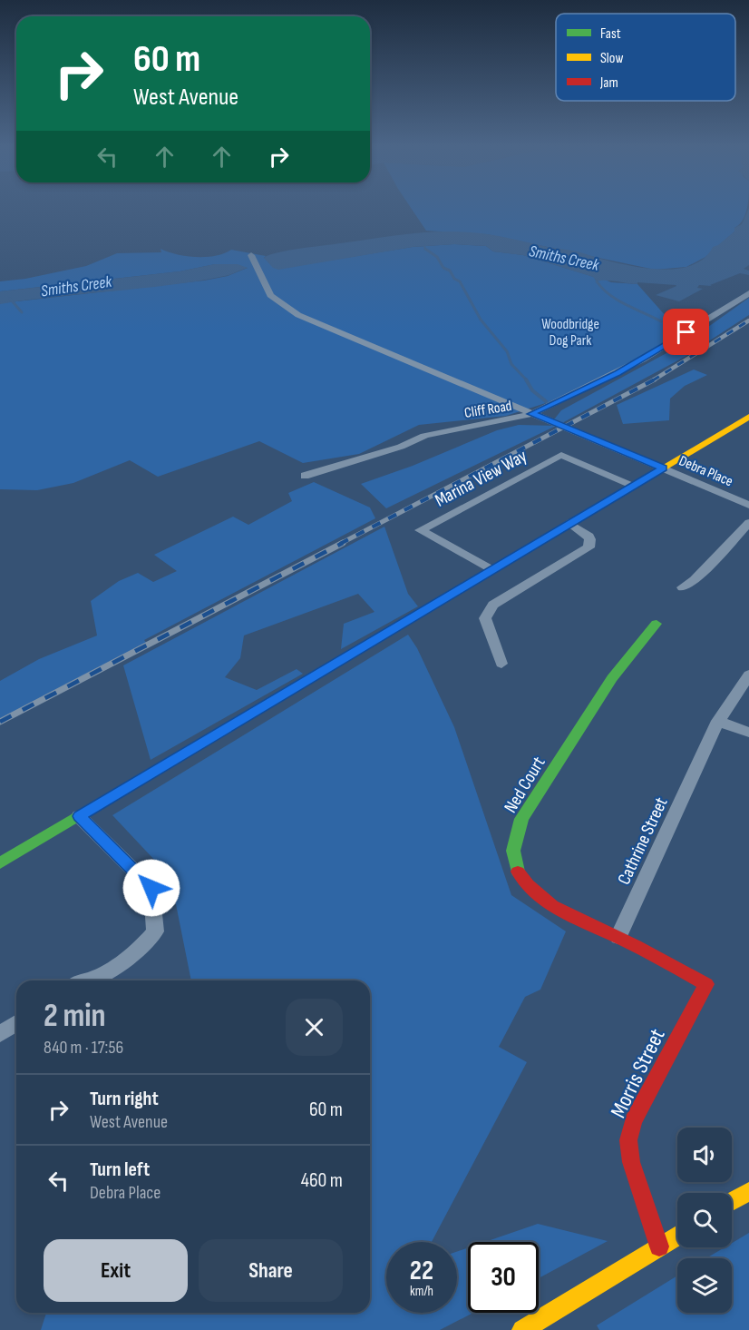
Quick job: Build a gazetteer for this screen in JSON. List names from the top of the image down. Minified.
{"streets":{"street":["Cliff Road","Debra Place","Marina View Way","Ned Court","Cathrine Street","Morris Street"]},"crossings":[["Cliff Road","Debra Place"],["Ned Court","Cathrine Street"],["Ned Court","Morris Street"],["Cathrine Street","Morris Street"]],"water":["Smiths Creek"],"parks":["Woodbridge Dog Park"],"legend":["Fast","Slow","Jam"],"page":{"turn":["60 m","West Avenue"],"heading":["2 min","840 m · 17:56"],"list":[{"name":"Turn right","note":"West Avenue","value":"60 m"},{"name":"Turn left","note":"Debra Place","value":"460 m"}],"buttons":["Exit","Share"],"speed":"22 km/h","limit":"30"}}
